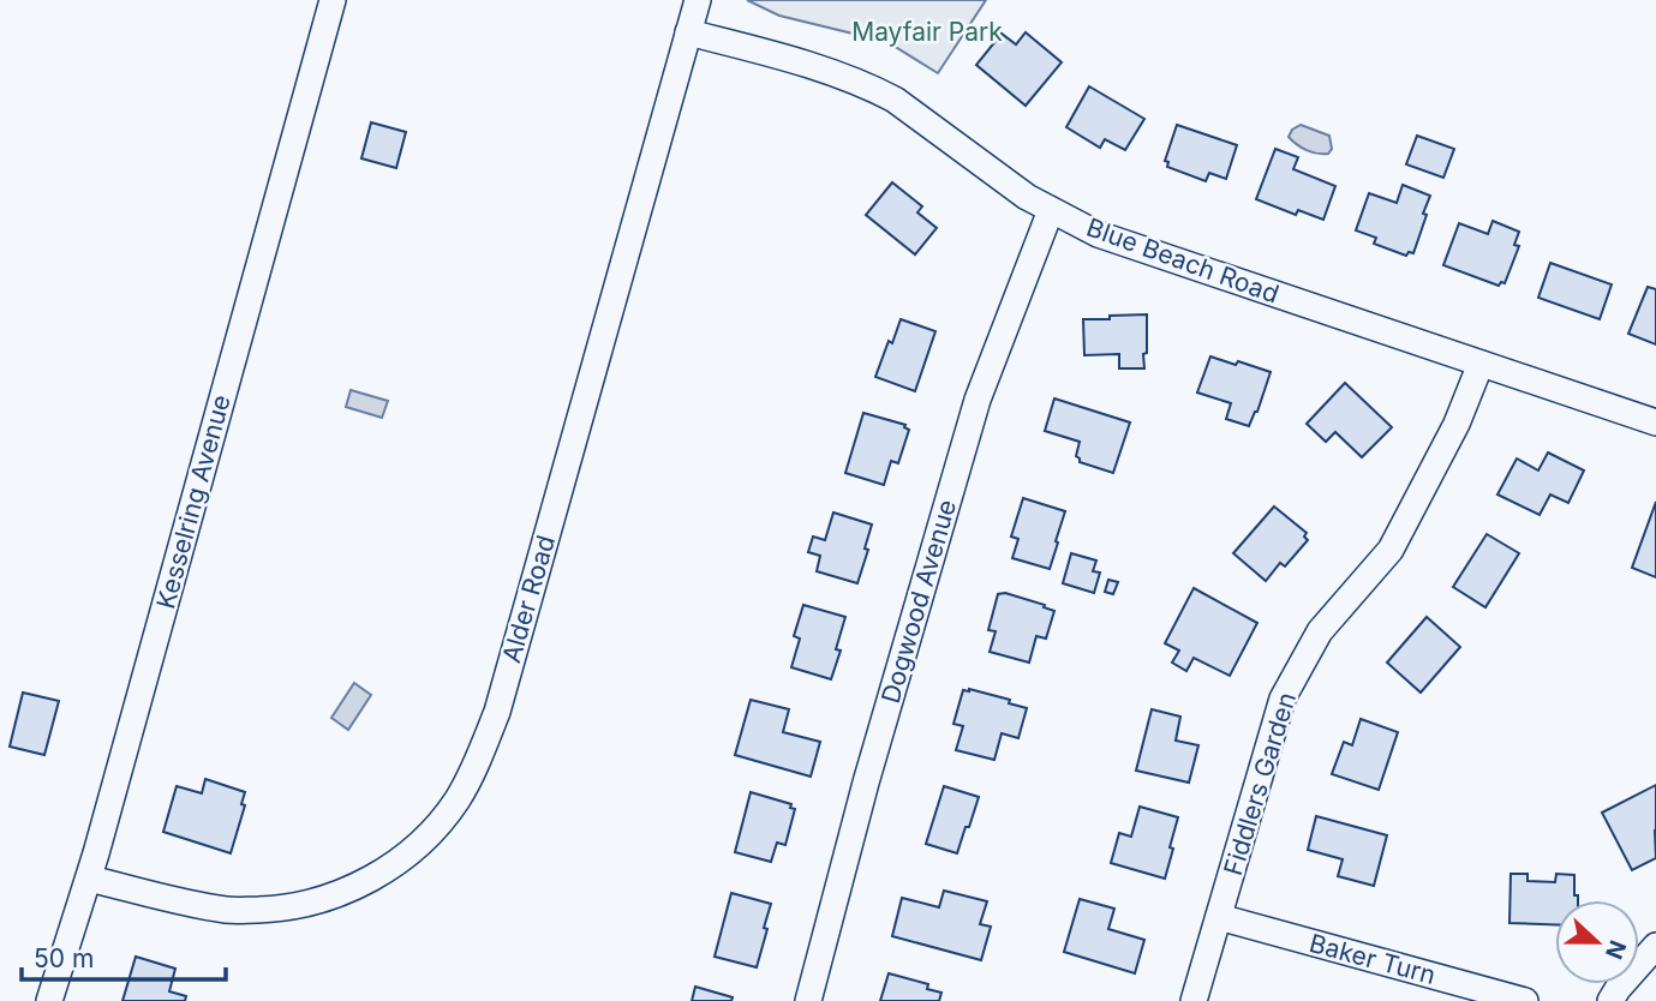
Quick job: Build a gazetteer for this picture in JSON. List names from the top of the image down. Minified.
{"streets":{"street":["Blue Beach Road","Kesselring Avenue","Alder Road","Dogwood Avenue","Fiddlers Garden","Baker Turn"]},"crossings":[["Blue Beach Road","Alder Road"],["Blue Beach Road","Dogwood Avenue"],["Blue Beach Road","Fiddlers Garden"],["Kesselring Avenue","Alder Road"],["Fiddlers Garden","Baker Turn"]],"parks":["Mayfair Park"],"scale_bar":"50 m","north":"right"}
